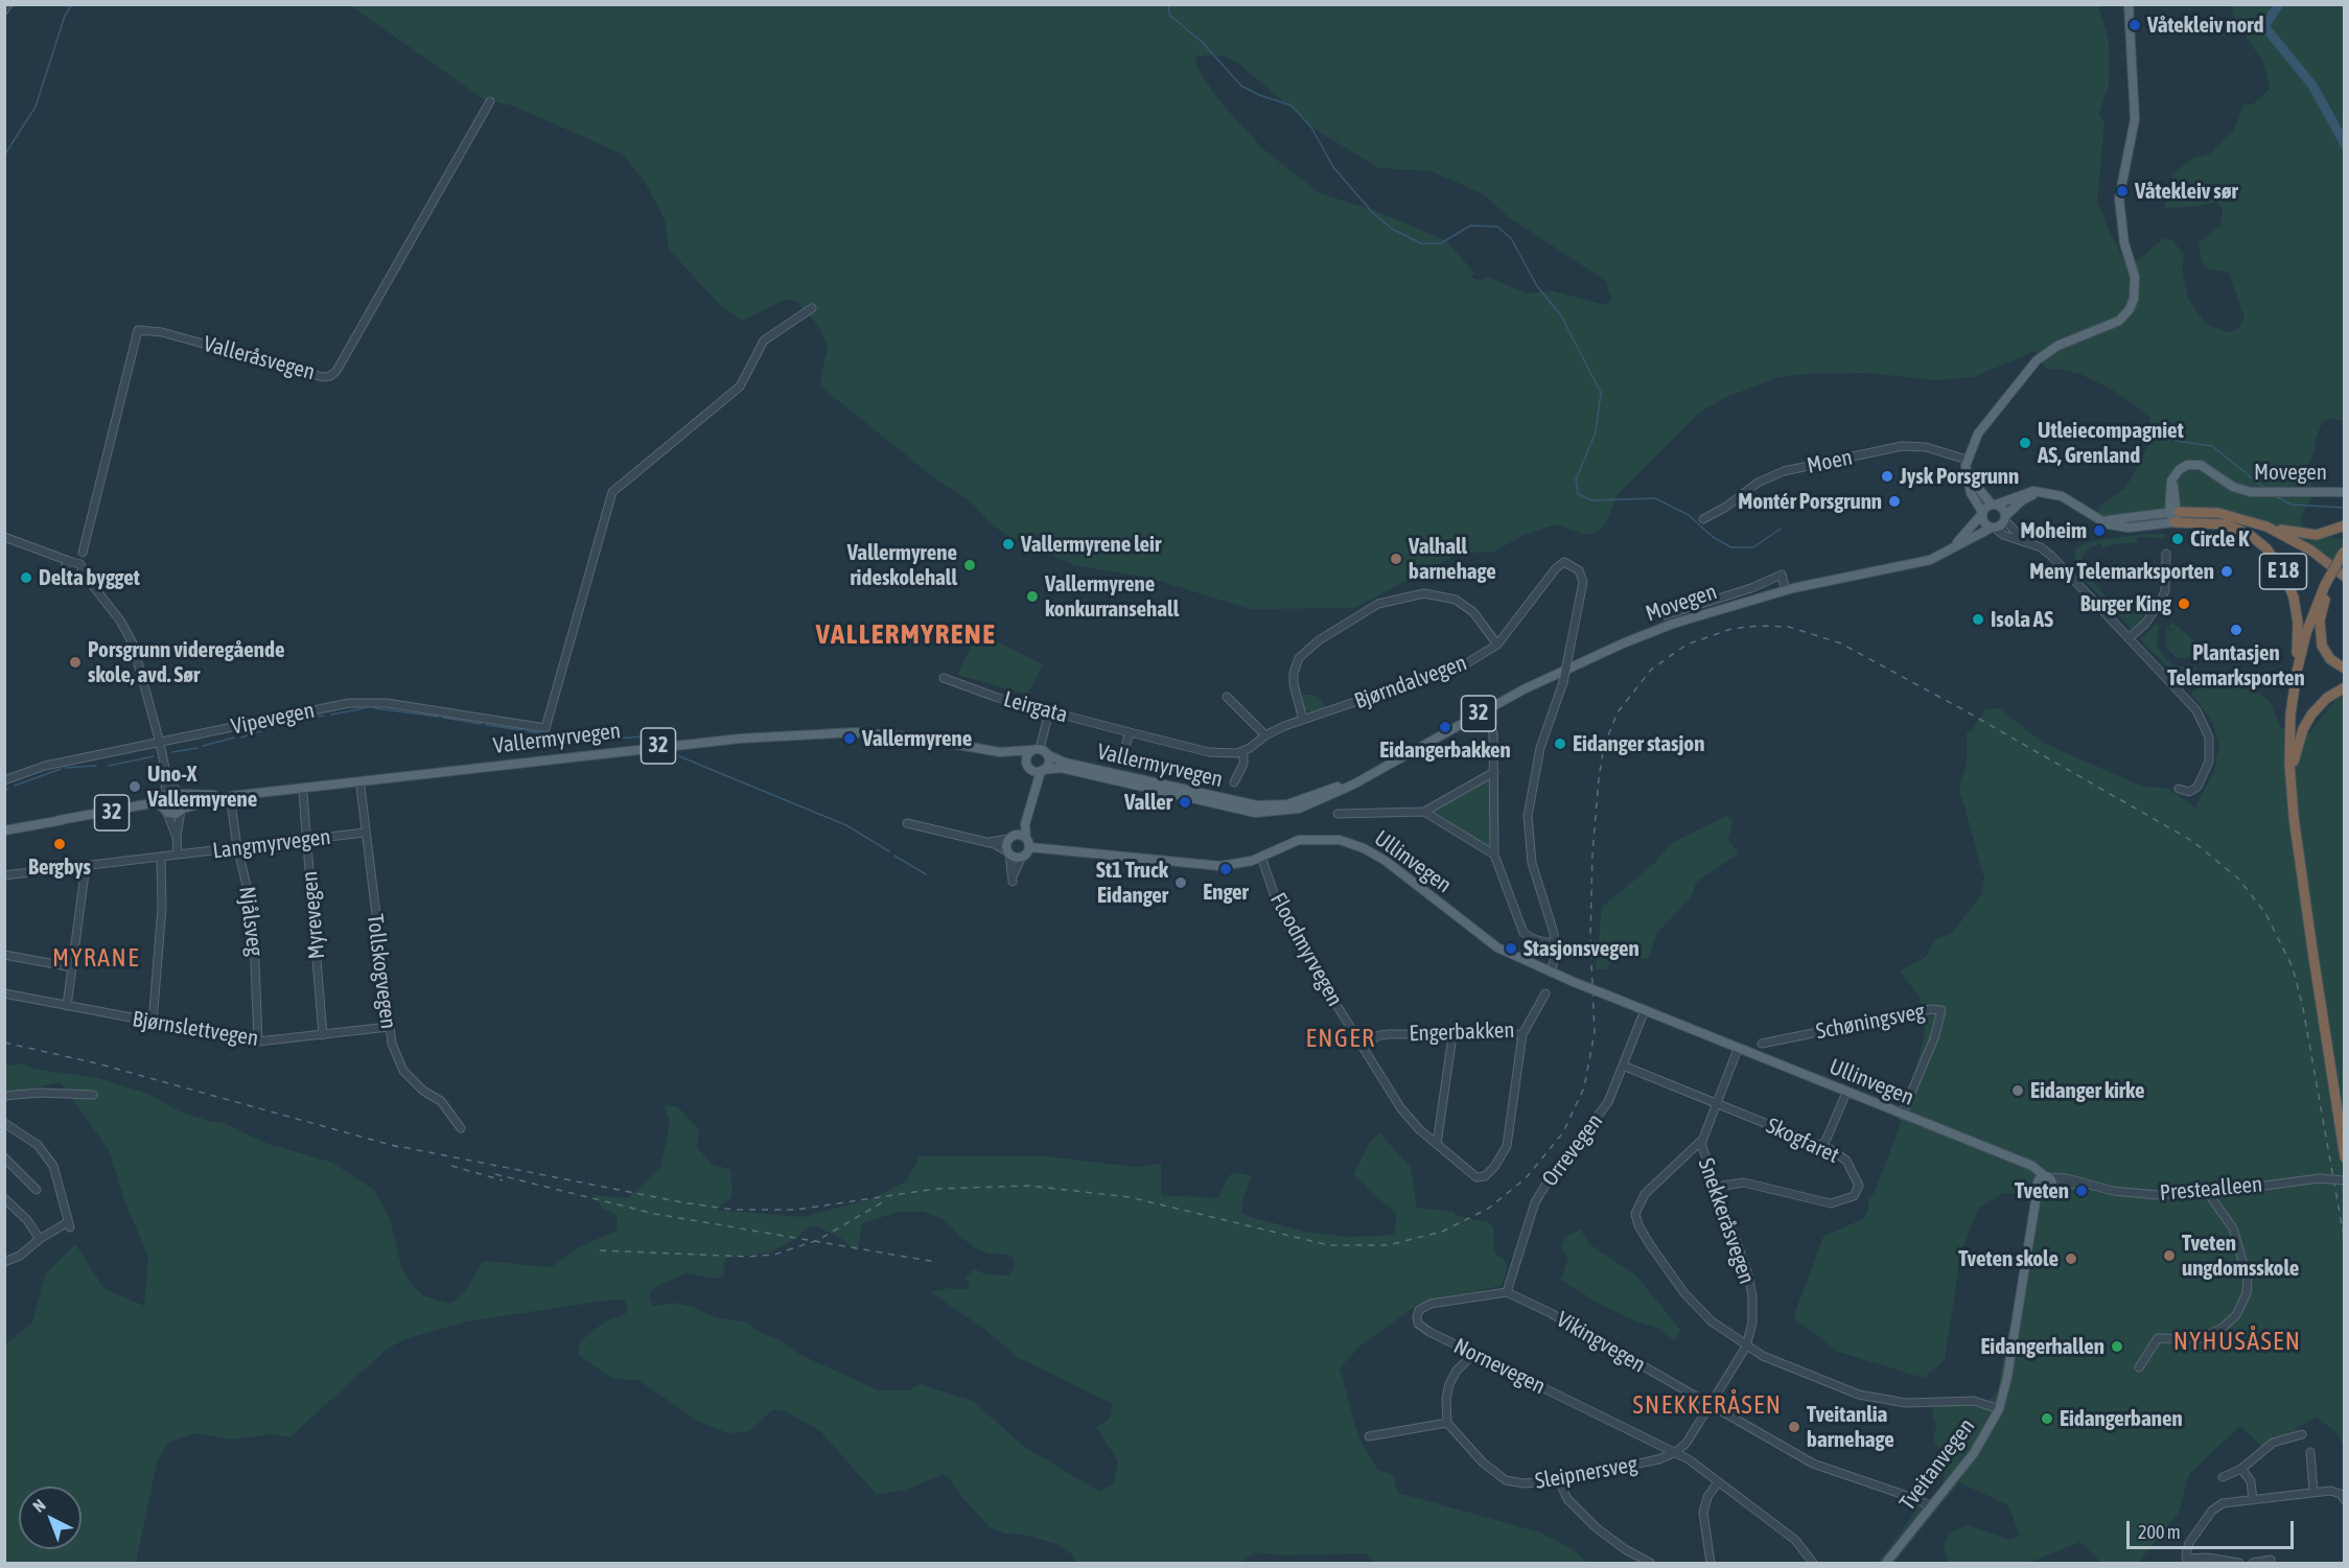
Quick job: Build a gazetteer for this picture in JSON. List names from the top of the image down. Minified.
{"streets":{"highway":["E 18"],"main road":["Movegen","32","Vallermyrvegen","Ullinvegen","Tveitanvegen"],"street":["Valleråsvegen","Moen","Bjørndalvegen","Leirgata","Vipevegen","Langmyrvegen","Myrevegen","Njålsveg","Floodmyrvegen","Tollskogvegen","Schøningsveg","Bjørnslettvegen","Engerbakken","Skogfaret","Orrevegen","Prestealleen","Snekkeråsvegen","Vikingvegen","Nornevegen","Sleipnersveg"]},"crossings":[["Movegen","E 18"],["Movegen","32"],["Movegen","Vallermyrvegen"],["E 18","32"],["Bjørndalvegen","Leirgata"],["32","Vallermyrvegen"],["Vallermyrvegen","Njålsveg"],["Langmyrvegen","Myrevegen"],["Langmyrvegen","Njålsveg"],["Langmyrvegen","Tollskogvegen"],["Ullinvegen","Floodmyrvegen"],["Ullinvegen","Schøningsveg"],["Ullinvegen","Orrevegen"],["Ullinvegen","Prestealleen"],["Ullinvegen","Snekkeråsvegen"],["Ullinvegen","Tveitanvegen"],["Myrevegen","Bjørnslettvegen"],["Njålsveg","Bjørnslettvegen"],["Floodmyrvegen","Engerbakken"],["Tollskogvegen","Bjørnslettvegen"],["Skogfaret","Orrevegen"],["Skogfaret","Snekkeråsvegen"],["Orrevegen","Vikingvegen"],["Orrevegen","Nornevegen"],["Prestealleen","Tveitanvegen"],["Snekkeråsvegen","Vikingvegen"],["Snekkeråsvegen","Nornevegen"],["Snekkeråsvegen","Sleipnersveg"],["Vikingvegen","Nornevegen"],["Vikingvegen","Tveitanvegen"],["Nornevegen","Sleipnersveg"]],"districts":["VALLERMYRENE","MYRANE","ENGER","NYHUSÅSEN","SNEKKERÅSEN"],"places":["Våtekleiv nord","Våtekleiv sør","Utleiecompagniet AS, Grenland","Jysk Porsgrunn","Montér Porsgrunn","Moheim","Circle K","Vallermyrene leir","Valhall barnehage","Vallermyrene rideskolehall","Meny Telemarksporten","Delta bygget","Vallermyrene konkurransehall","Burger King","Isola AS","Plantasjen Telemarksporten","Porsgrunn videregående skole, avd. Sør","Eidangerbakken","Vallermyrene","Eidanger stasjon","Uno-X Vallermyrene","Valler","Bergbys","Enger","St1 Truck Eidanger","Stasjonsvegen","Eidanger kirke","Tveten","Tveten ungdomsskole","Tveten skole","Eidangerhallen","Eidangerbanen","Tveitanlia barnehage"],"scale_bar":"200 m","north":"top left"}
